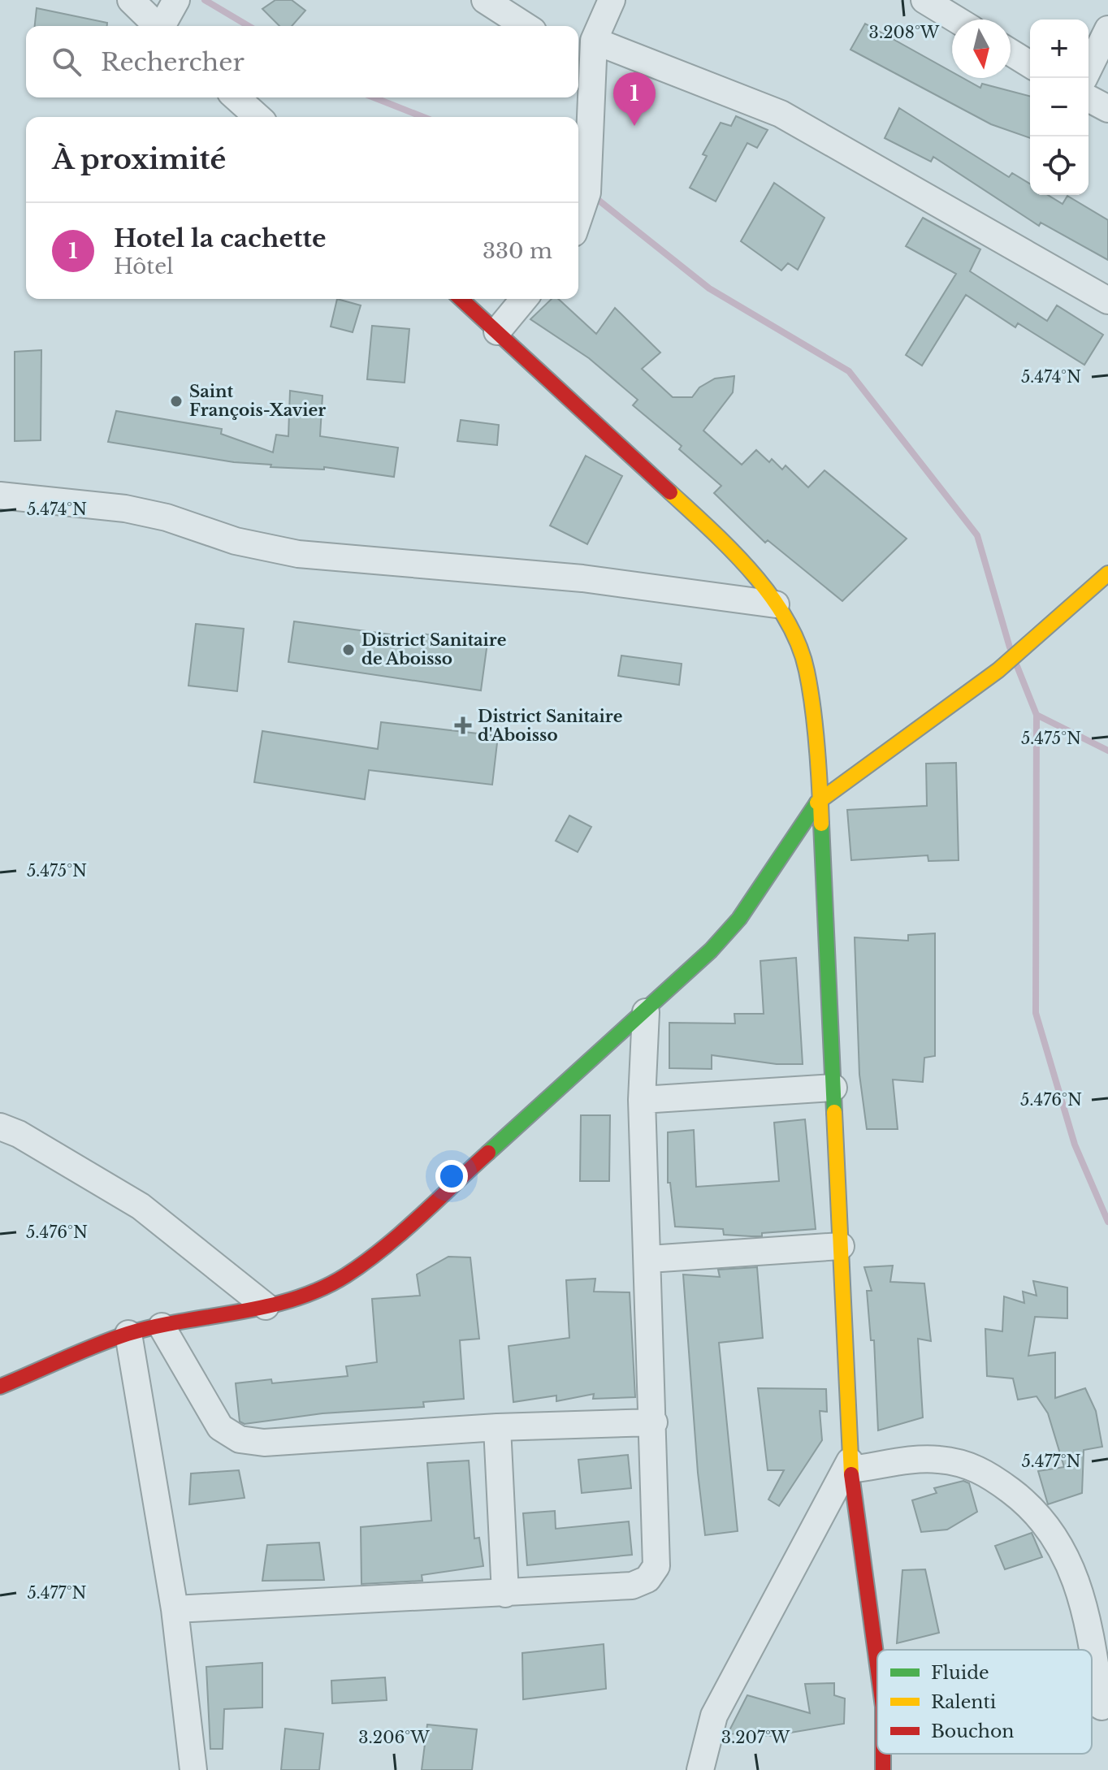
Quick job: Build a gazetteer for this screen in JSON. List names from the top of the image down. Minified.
{"places":{"other":["Saint François-Xavier","District Sanitaire de Aboisso"],"health":["District Sanitaire d'Aboisso"]},"legend":["Fluide","Ralenti","Bouchon"],"north":"bottom","page":{"map_buttons":["+","−"],"search":"Rechercher","pins":"1","heading":"À proximité","list":[{"mark":"1","name":"Hotel la cachette","note":"Hôtel","value":"330 m"}]},"coordinates":["3.208°W","5.474°N","5.475°N","5.476°N","5.477°N","3.206°W","3.207°W"]}
